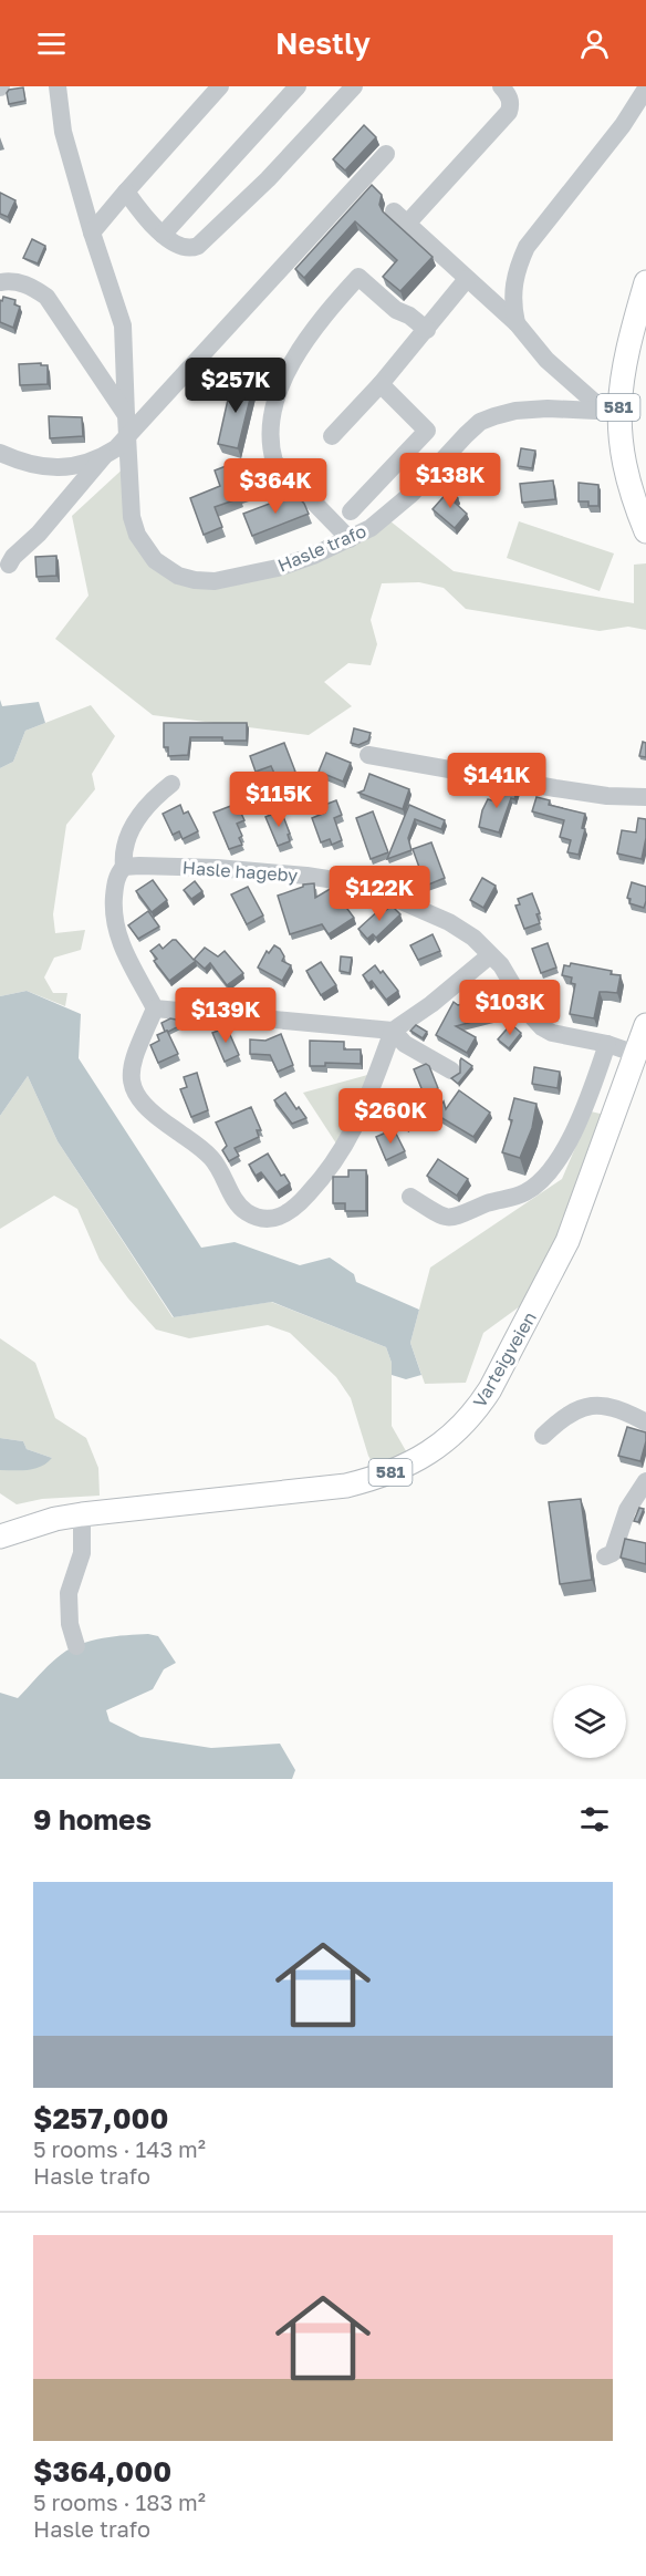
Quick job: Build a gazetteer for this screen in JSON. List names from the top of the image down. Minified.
{"streets":{"main road":["581","Varteigveien"],"street":["Hasle trafo","Hasle hageby"]},"crossings":[["581","Hasle trafo"],["Hasle hageby","Varteigveien"]],"page":{"header":"Nestly","price":["$257K","$138K","$364K","$141K","$115K","$122K","$103K","$139K","$260K"],"heading":"9 homes","list":[{"name":"$257,000","note":"5 rooms · 143 m² · Hasle trafo"},{"name":"$364,000","note":"5 rooms · 183 m² · Hasle trafo"}]}}
